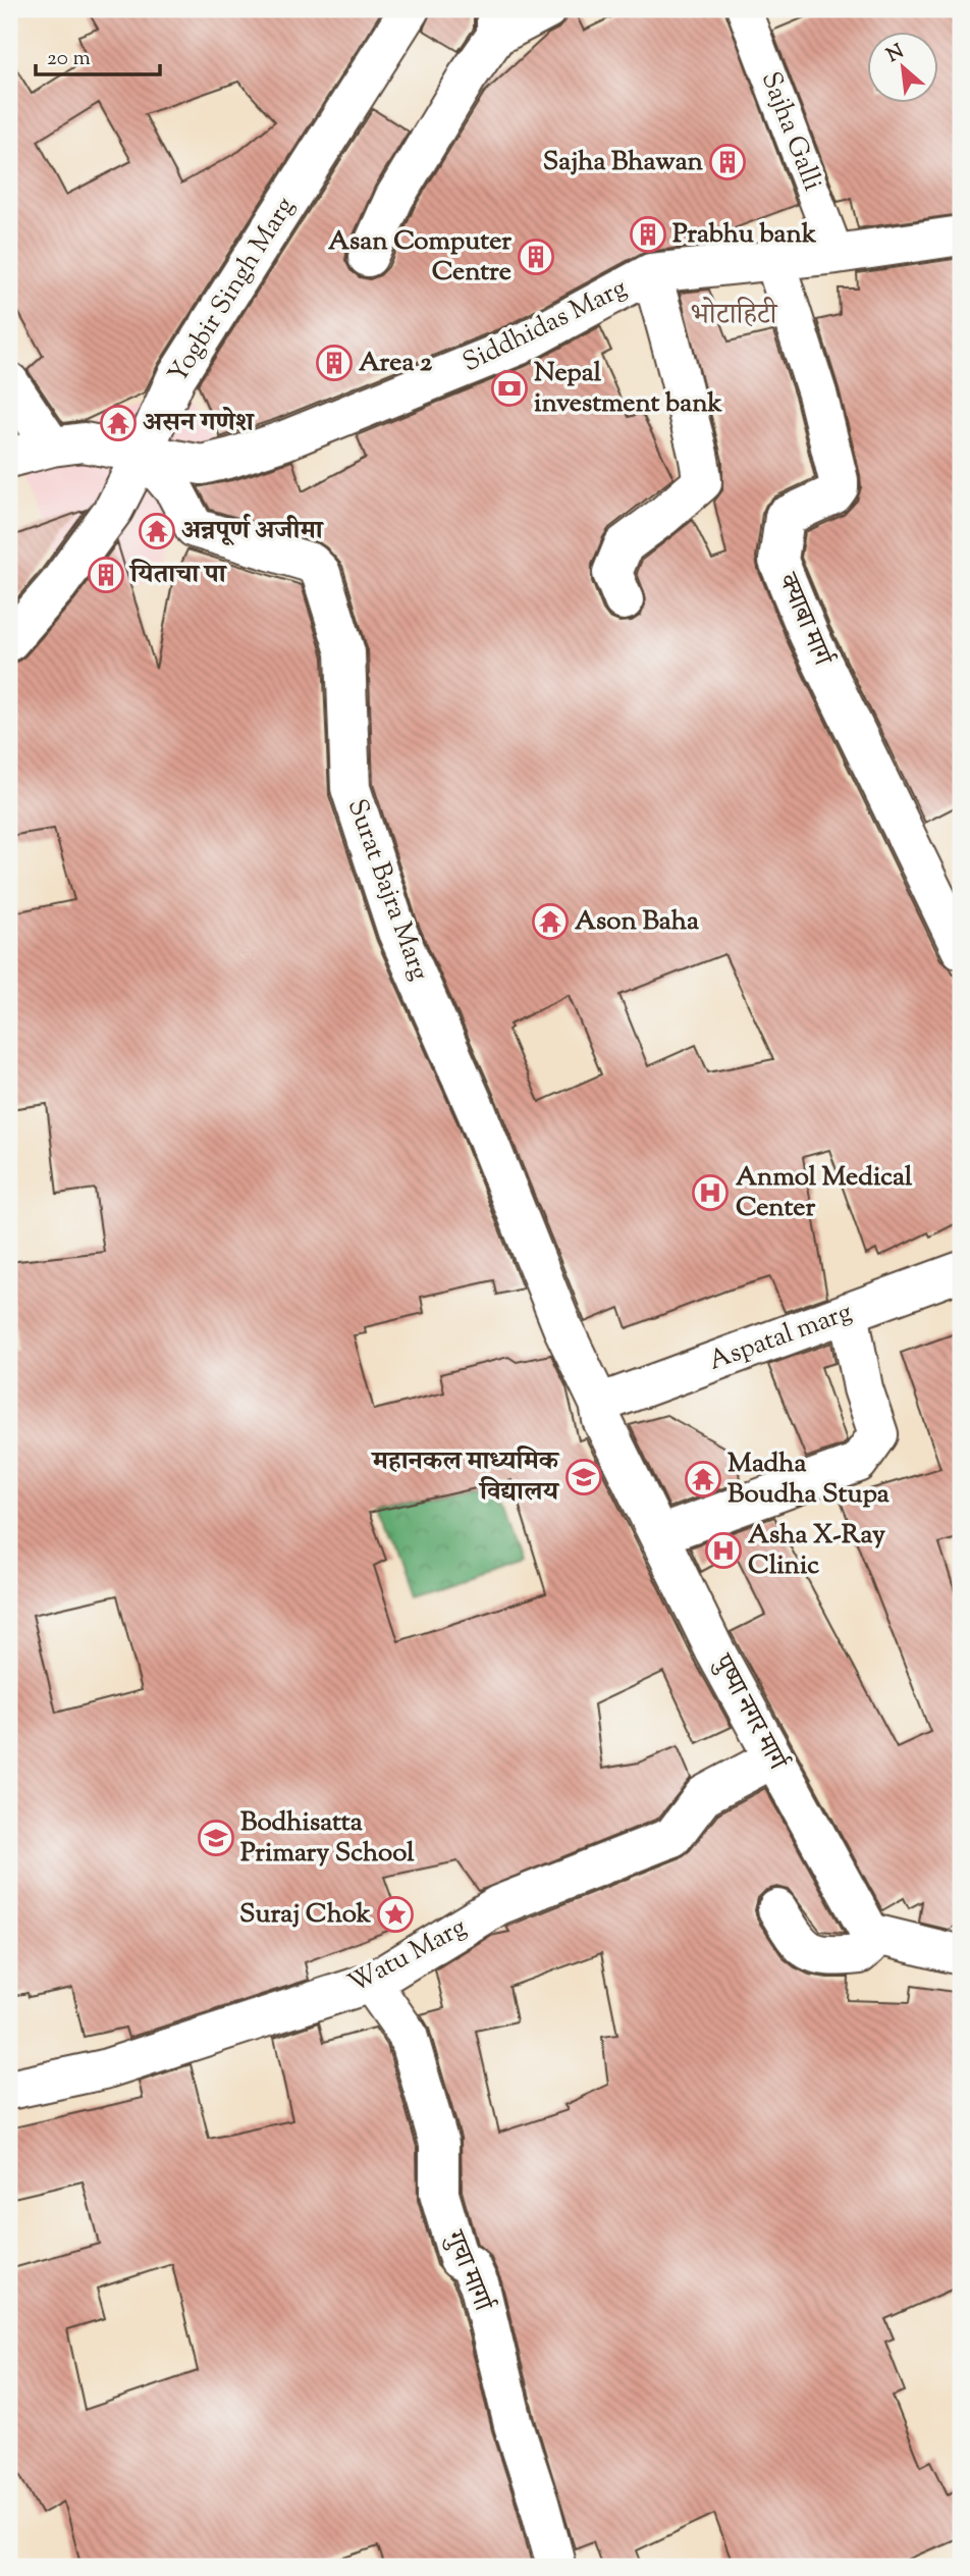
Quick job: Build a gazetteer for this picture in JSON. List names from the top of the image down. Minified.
{"streets":{"street":["Sajha Galli","Yogbir Singh Marg","Siddhidas Marg","क्याबा मार्ग","Surat Bajra Marg","Aspatal marg","पुष्पा नगर मार्ग","Watu Marg","गुचा मार्गा"]},"crossings":[["Sajha Galli","Siddhidas Marg"],["Yogbir Singh Marg","Siddhidas Marg"],["Yogbir Singh Marg","Surat Bajra Marg"],["Siddhidas Marg","क्याबा मार्ग"],["Siddhidas Marg","Surat Bajra Marg"],["Surat Bajra Marg","Aspatal marg"],["Surat Bajra Marg","पुष्पा नगर मार्ग"],["Aspatal marg","पुष्पा नगर मार्ग"],["पुष्पा नगर मार्ग","Watu Marg"],["Watu Marg","गुचा मार्गा"]],"districts":["भोटाहिटी"],"places":{"building":["Sajha Bhawan","Prabhu bank","Asan Computer Centre","Area 2","यिताचा पा"],"bank":["Nepal investment bank"],"temple":["असन गणेश","अन्नपूर्ण अजीमा","Ason Baha","Madha Boudha Stupa"],"hospital":["Anmol Medical Center","Asha X-Ray Clinic"],"school or university":["महानकल माध्यमिक विद्यालय","Bodhisatta Primary School"],"place":["Suraj Chok"]},"scale_bar":"20 m","north":"top left"}
